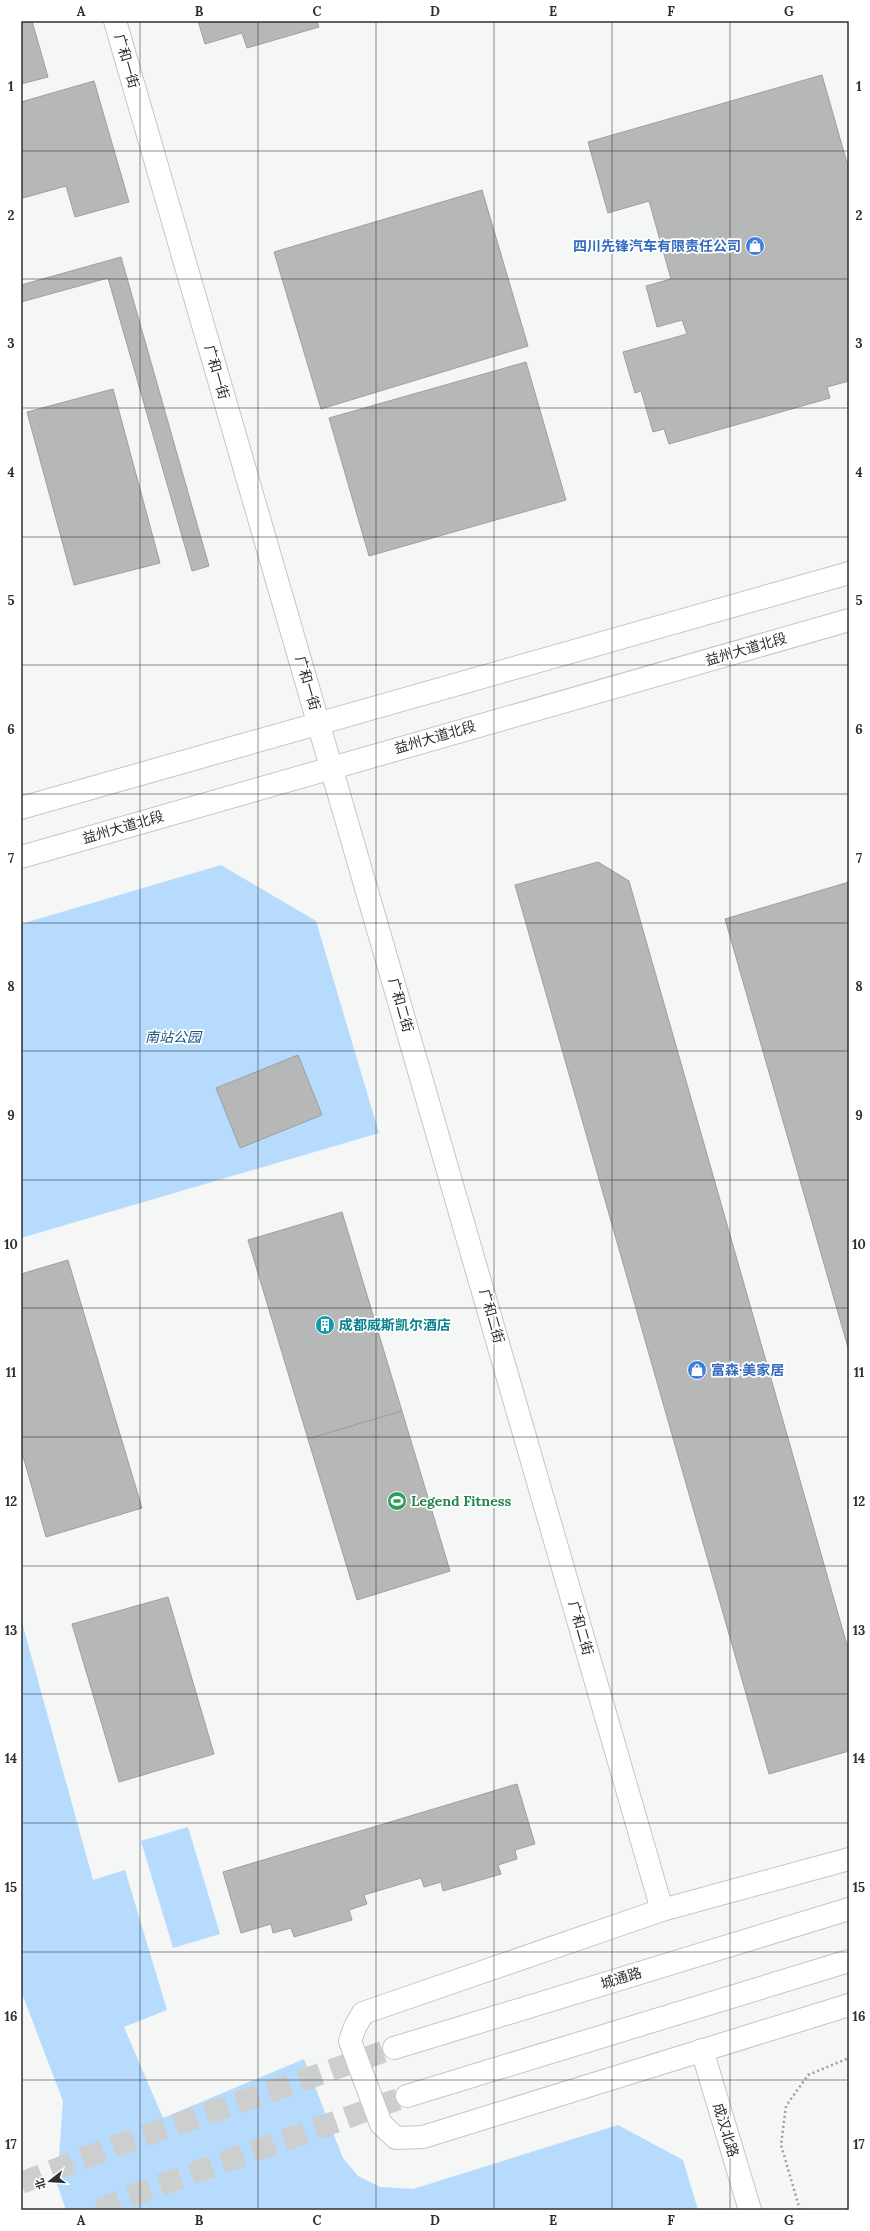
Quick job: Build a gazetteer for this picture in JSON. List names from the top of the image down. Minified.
{"streets":{"street":["广和一街","益州大道北段","广和二街","城通路","成汉北路"]},"crossings":[["广和一街","广和二街"],["益州大道北段","广和二街"]],"parks":["南站公园"],"places":{"shop":["四川先锋汽车有限责任公司","富森·美家居"],"building":["成都威斯凯尔酒店"],"sports":["Legend Fitness"]},"north":"left","grid":{"columns":["A","B","C","D","E","F","G"],"rows":["1","2","3","4","5","6","7","8","9","10","11","12","13","14","15","16","17"]}}
